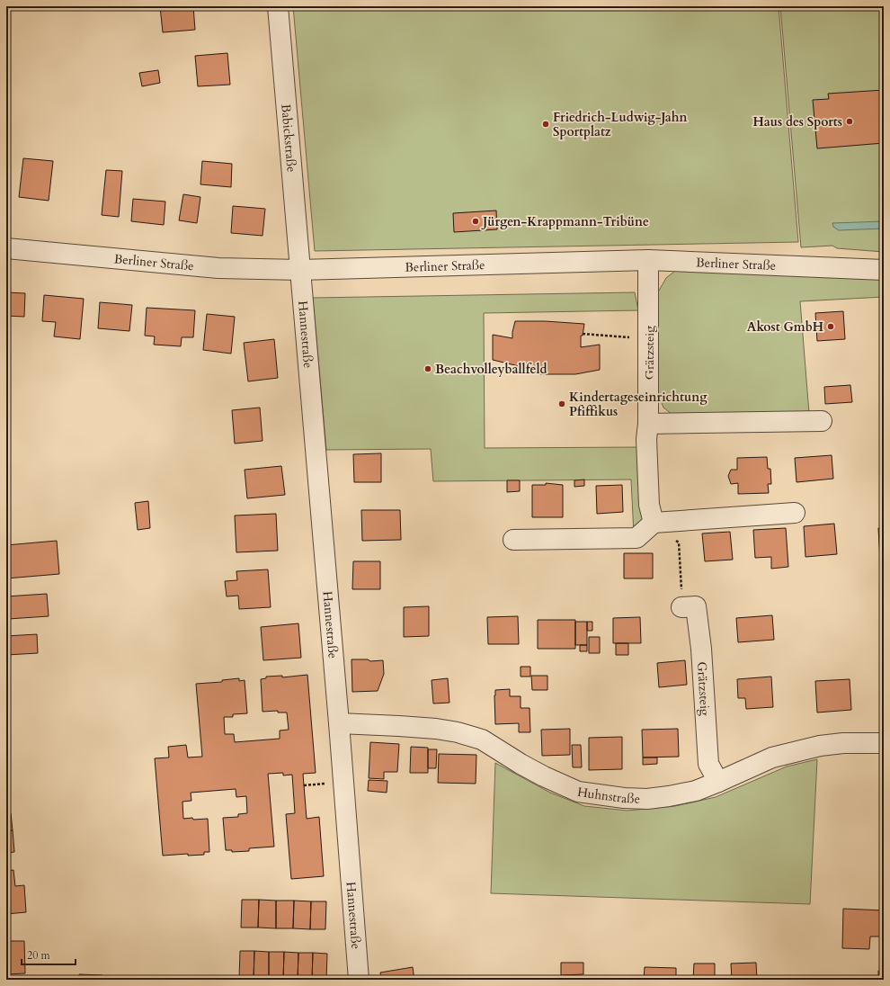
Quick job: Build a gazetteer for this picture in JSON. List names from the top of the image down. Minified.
{"streets":{"street":["Babickstraße","Berliner Straße","Hannestraße","Grätzsteig","Huhnstraße"]},"crossings":[["Babickstraße","Berliner Straße"],["Babickstraße","Hannestraße"],["Berliner Straße","Hannestraße"],["Berliner Straße","Grätzsteig"],["Hannestraße","Huhnstraße"],["Grätzsteig","Huhnstraße"]],"places":["Haus des Sports","Friedrich-Ludwig-Jahn Sportplatz","Jürgen-Krappmann-Tribüne","Akost GmbH","Beachvolleyballfeld","Kindertageseinrichtung Pfiffikus"],"scale_bar":"20 m"}
